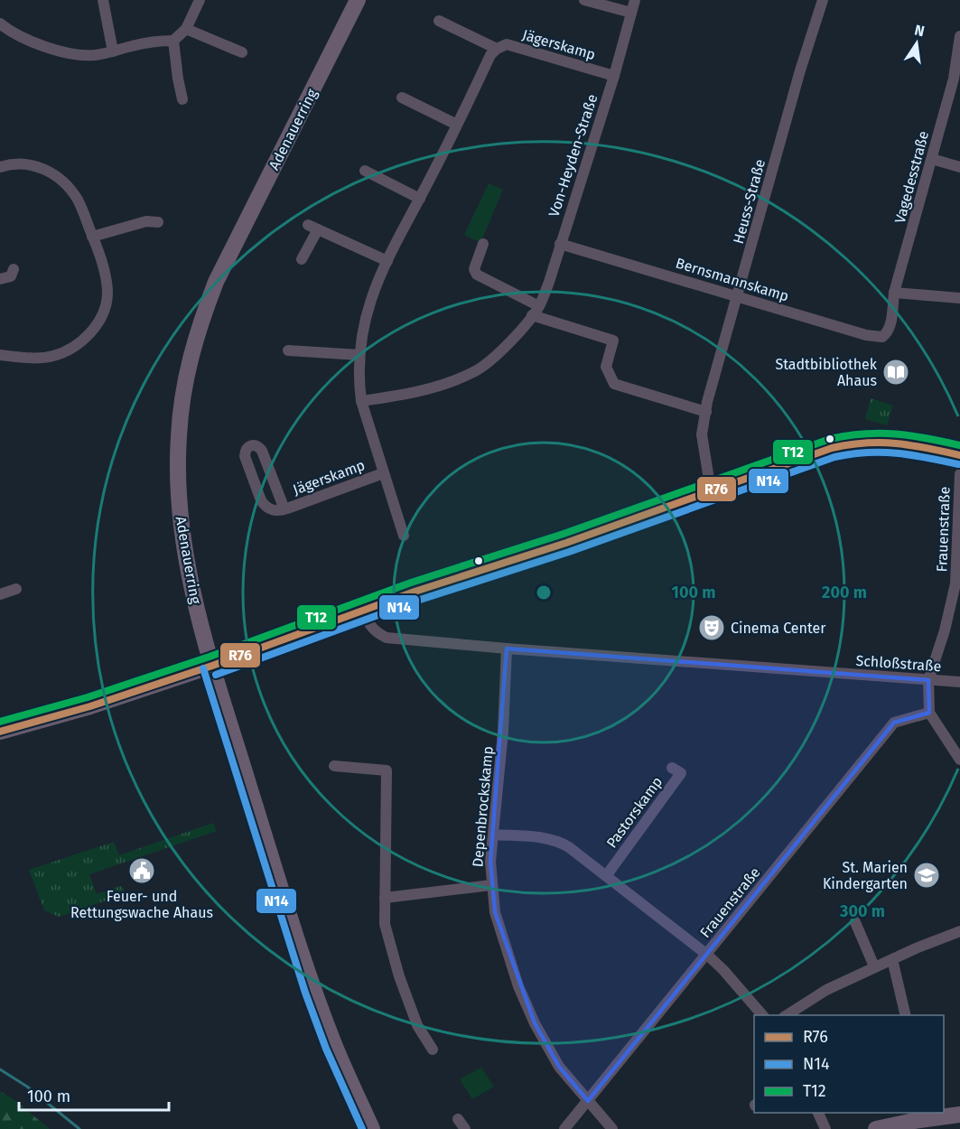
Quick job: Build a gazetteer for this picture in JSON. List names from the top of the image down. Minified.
{"streets":{"main road":["Adenauerring"],"street":["Jägerskamp","Von-Heyden-Straße","Vagedesstraße","Heuss-Straße","Bernsmannskamp","Frauenstraße","Schloßstraße","Depenbrockskamp","Pastorskamp"]},"crossings":[["Jägerskamp","Von-Heyden-Straße"],["Von-Heyden-Straße","Bernsmannskamp"],["Vagedesstraße","Bernsmannskamp"],["Heuss-Straße","Bernsmannskamp"],["Frauenstraße","Schloßstraße"],["Frauenstraße","Depenbrockskamp"],["Schloßstraße","Depenbrockskamp"]],"places":{"library":["Stadtbibliothek Ahaus"],"theatre":["Cinema Center"],"public building":["Feuer- und Rettungswache Ahaus"],"school or university":["St. Marien Kindergarten"]},"lines":["transit line T12","transit line R76","transit line N14"],"legend":["R76","N14","T12"],"scale_bar":"100 m","north":"top","rings":["100 m","200 m","300 m"]}
